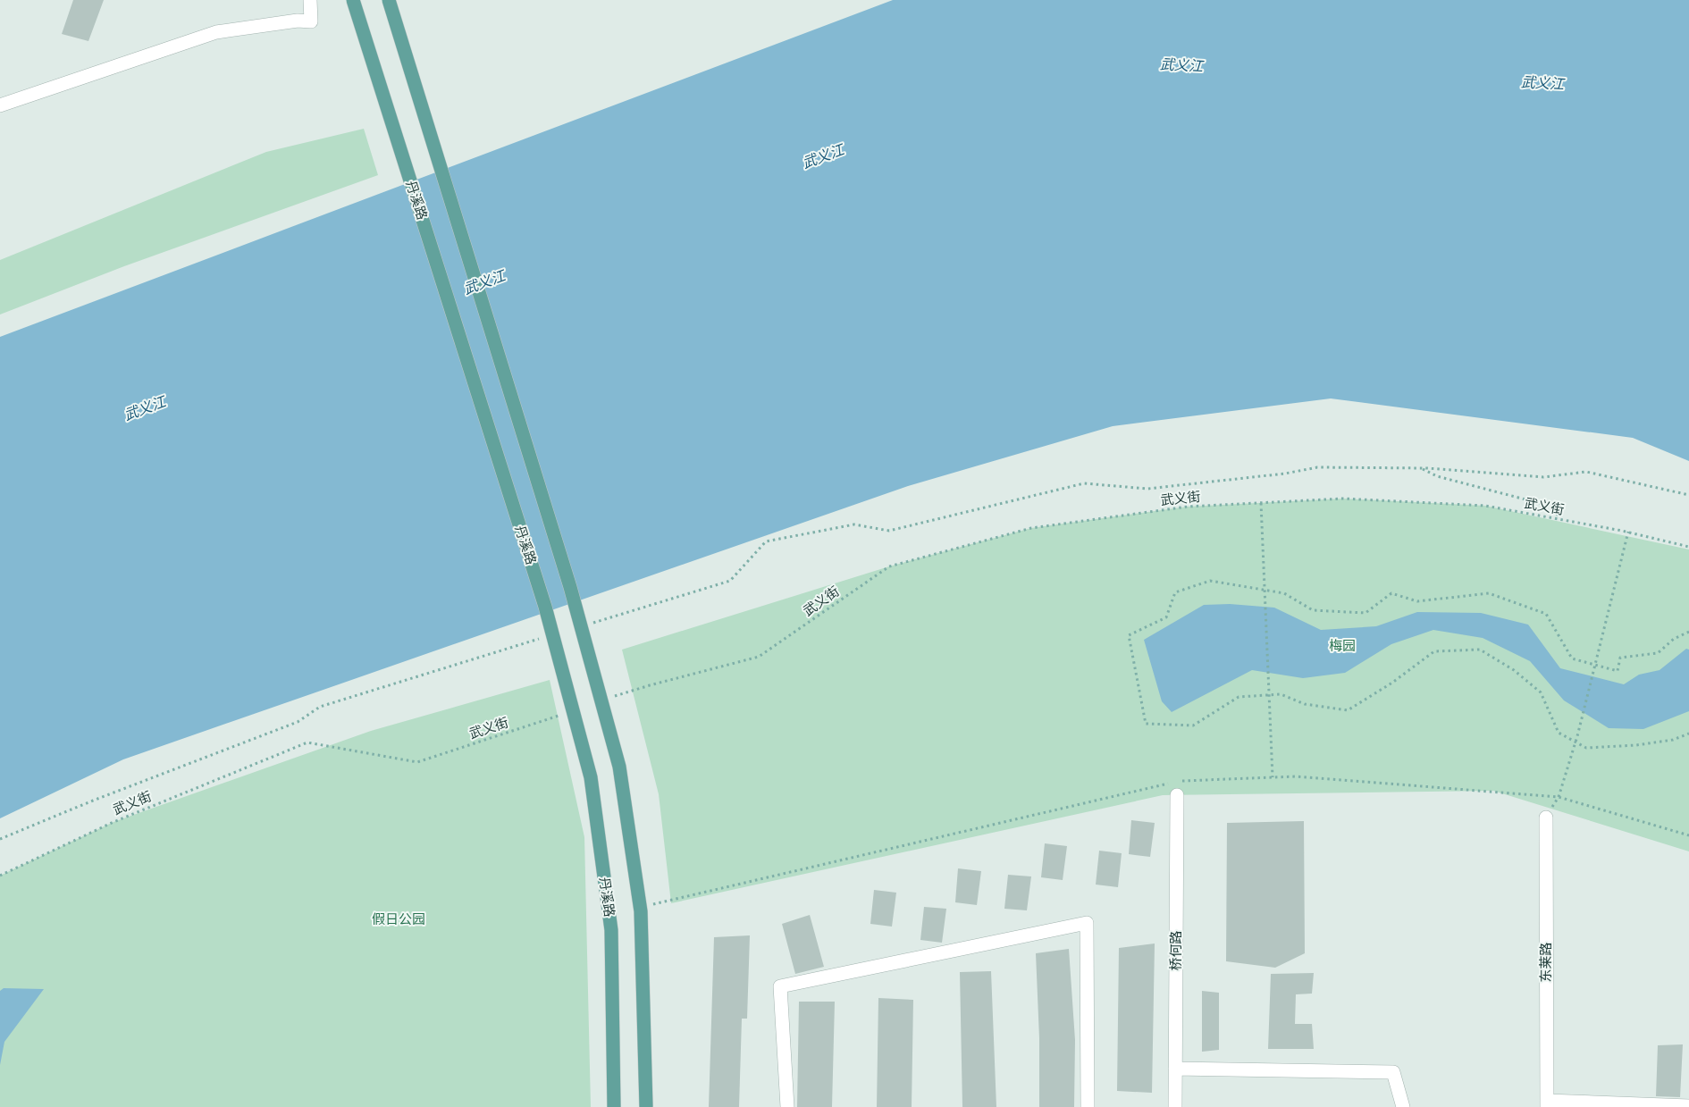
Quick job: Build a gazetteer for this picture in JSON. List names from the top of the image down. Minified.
{"streets":{"main road":["丹溪路"],"street":["桥何路","东莱路"],"path":["武义街"]},"water":["武义江"],"parks":["梅园","假日公园"]}
